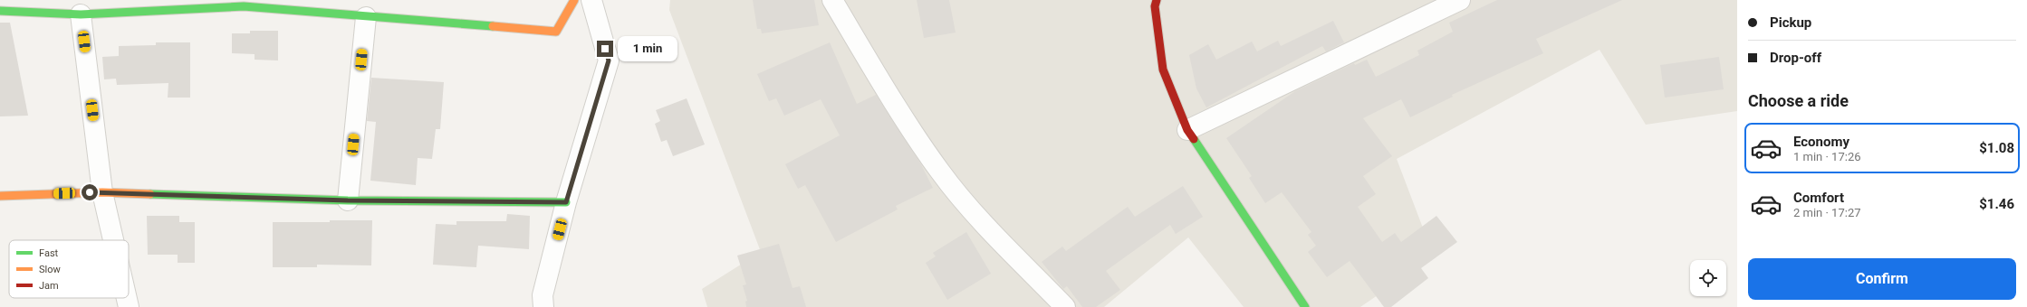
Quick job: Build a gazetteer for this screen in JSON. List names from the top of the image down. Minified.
{"legend":["Fast","Slow","Jam"],"page":{"banner":["Pickup","Drop-off"],"bubble":"1 min","heading":"Choose a ride","list":[{"name":"Economy","note":"1 min · 17:26","value":"$1.08"},{"name":"Comfort","note":"2 min · 17:27","value":"$1.46"}],"buttons":"Confirm"}}
